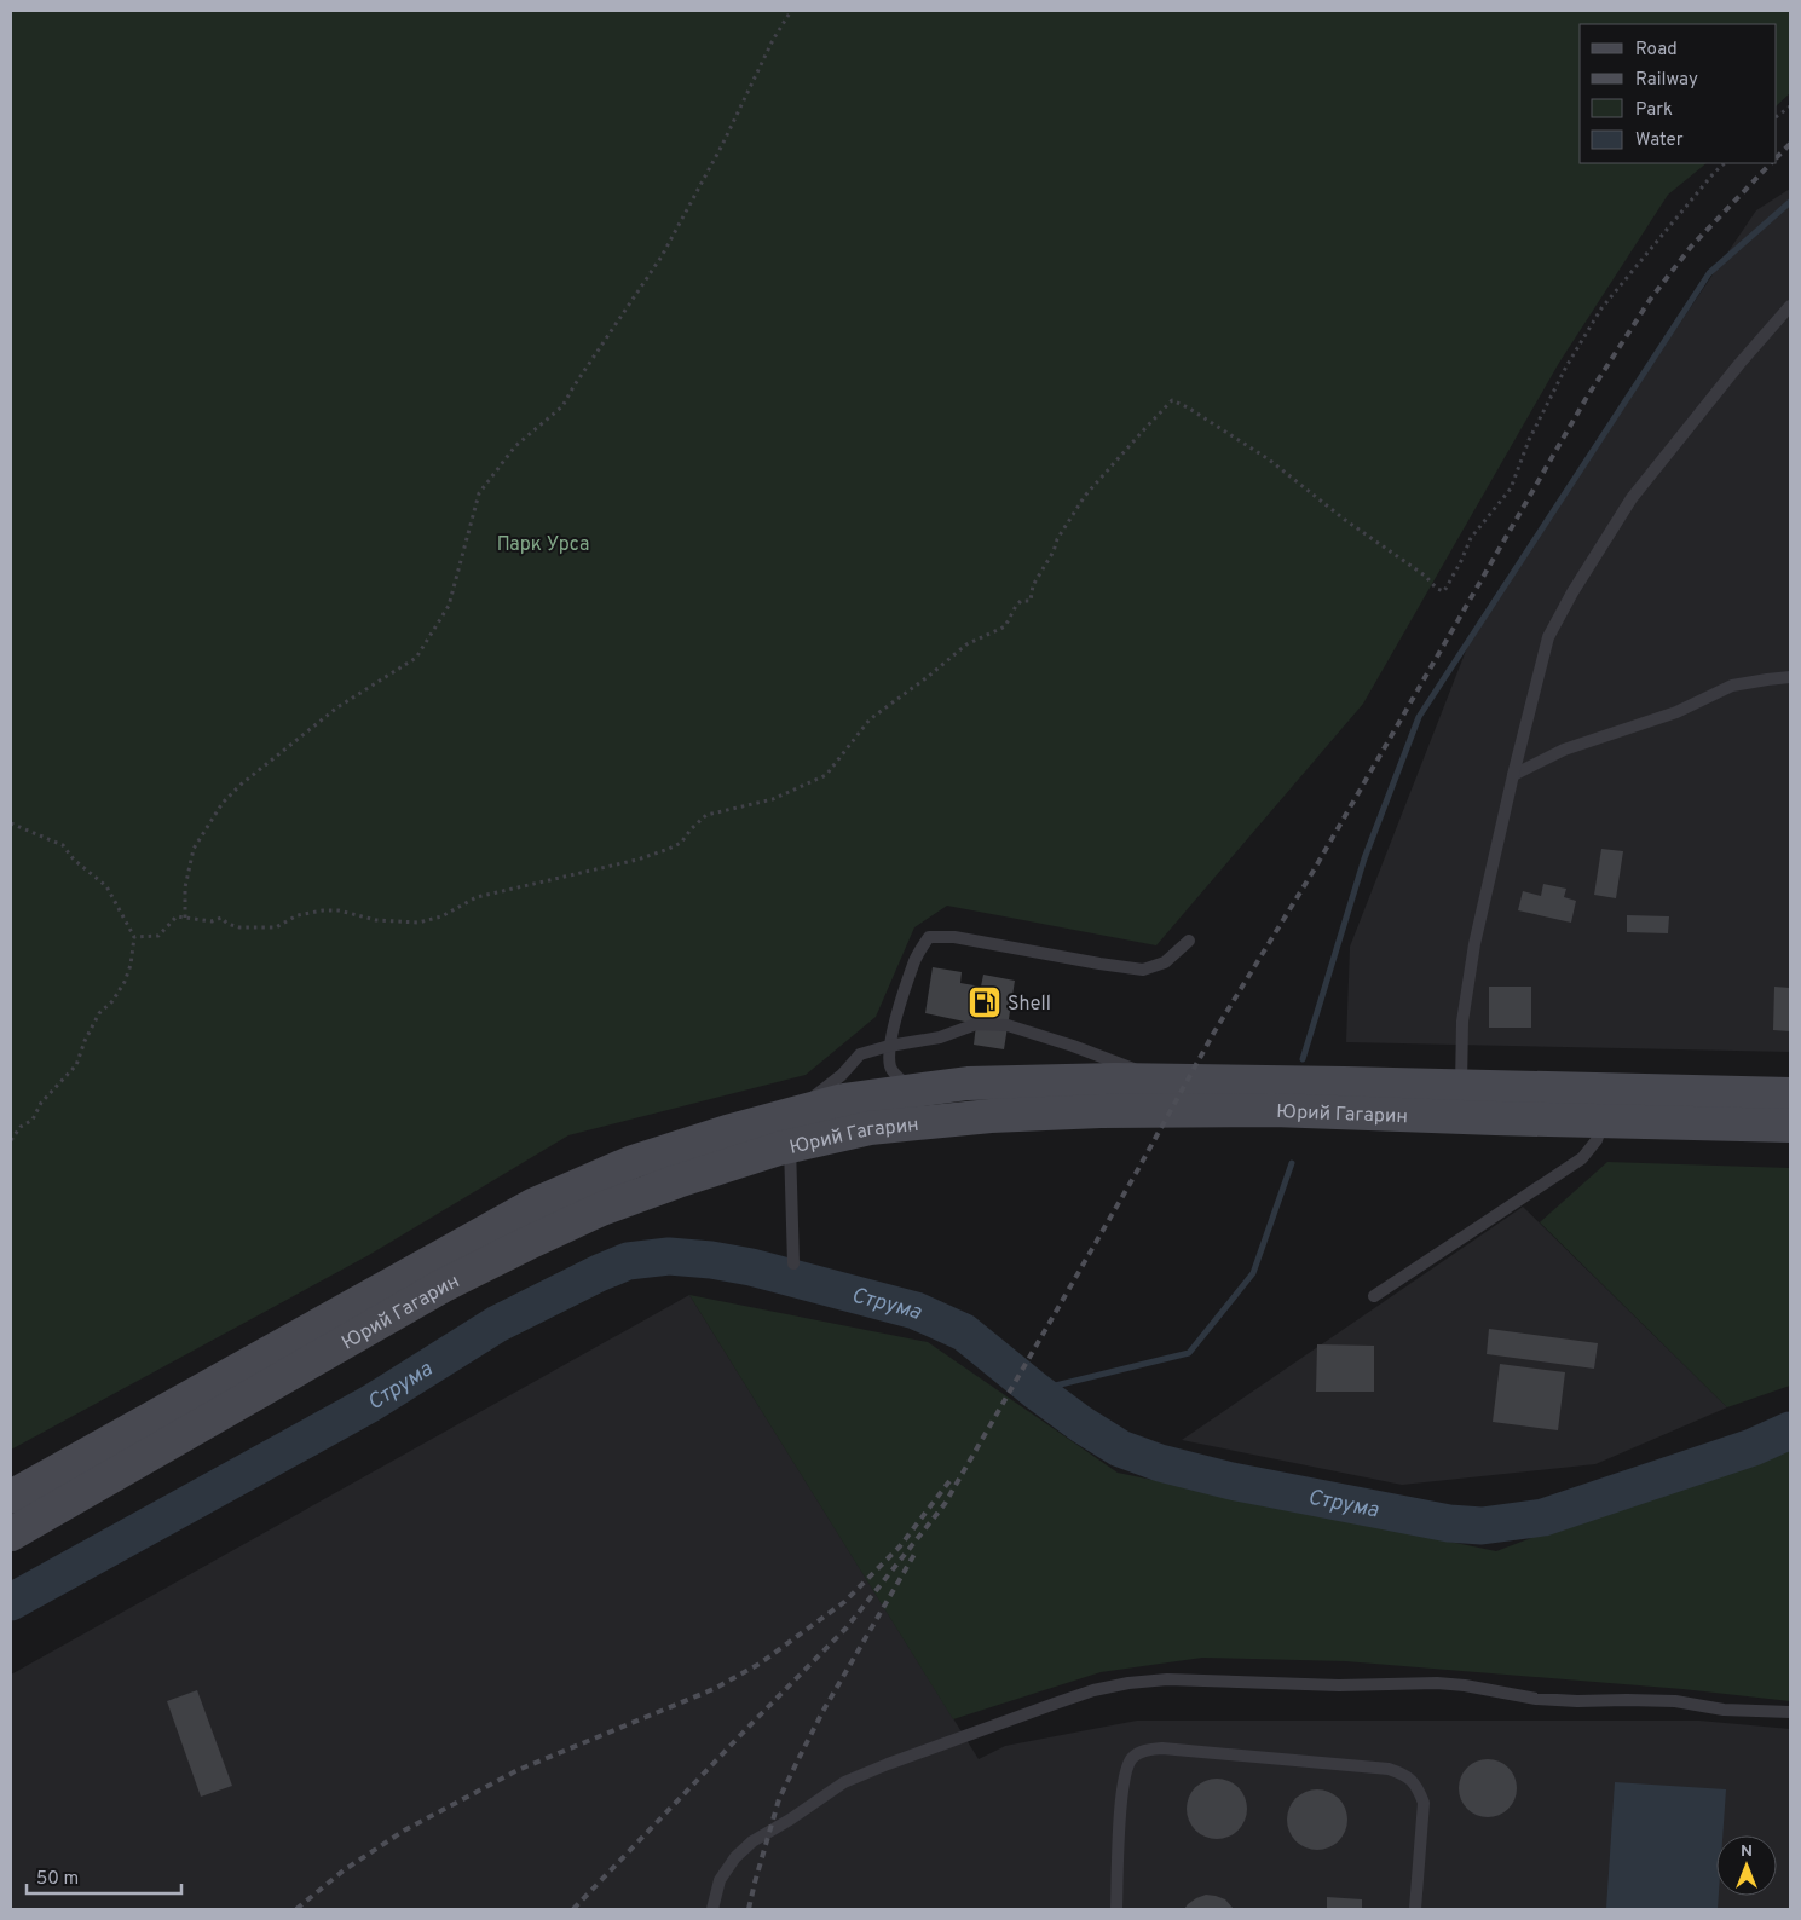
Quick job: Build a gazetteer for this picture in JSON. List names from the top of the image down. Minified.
{"streets":{"street":["Юрий Гагарин"]},"water":["Струма"],"parks":["Парк Урса"],"places":{"fuel station":["Shell"]},"legend":["Road","Railway","Park","Water"],"scale_bar":"50 m","north":"top"}
